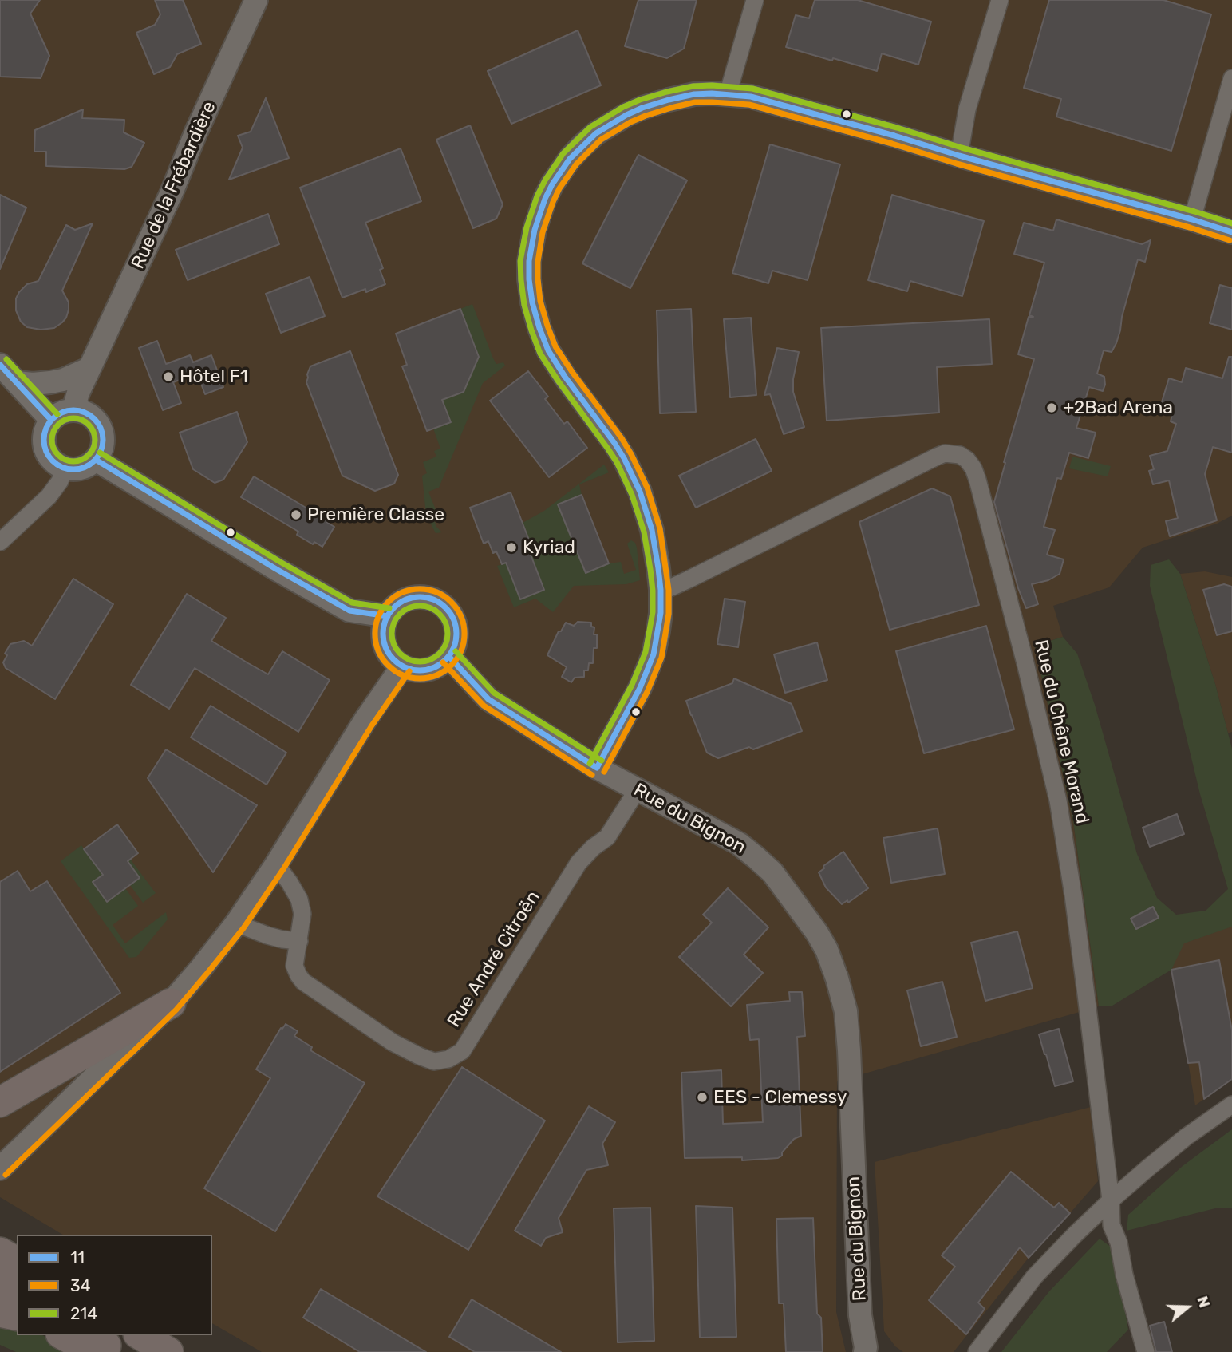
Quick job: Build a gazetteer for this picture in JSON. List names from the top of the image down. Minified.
{"streets":{"street":["Rue de la Frébardière","Rue du Chêne Morand","Rue du Bignon","Rue André Citroën"]},"crossings":[["Rue du Bignon","Rue André Citroën"]],"places":["Hôtel F1","+2Bad Arena","Première Classe","Kyriad","EES - Clemessy"],"lines":["transit line 214","transit line 11","transit line 34"],"legend":["11","34","214"],"north":"right"}
